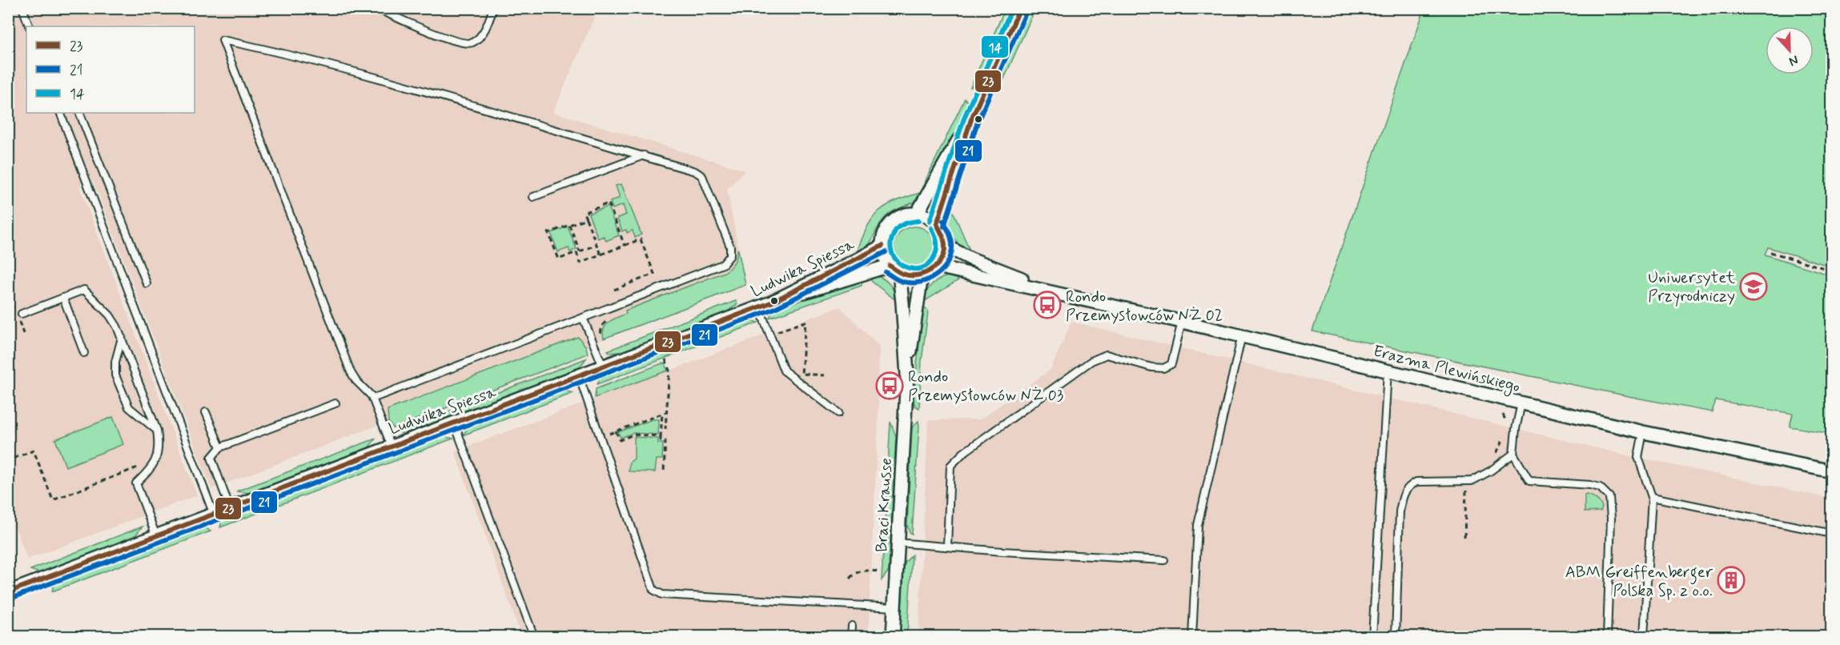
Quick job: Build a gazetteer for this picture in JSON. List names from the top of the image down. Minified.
{"streets":{"street":["Ludwika Spiessa","Erazma Plewińskiego","Braci Krausse"]},"crossings":[["Ludwika Spiessa","Erazma Plewińskiego"],["Ludwika Spiessa","Braci Krausse"],["Erazma Plewińskiego","Braci Krausse"]],"places":{"school or university":["Uniwersytet Przyrodniczy"],"bus stop":["Rondo Przemysłowców NŻ 02","Rondo Przemysłowców NŻ 03"],"building":["ABM Greiffenberger Polska Sp. z o.o."]},"lines":["transit line 23","transit line 14","transit line 21"],"legend":["23","21","14"],"north":"bottom"}
